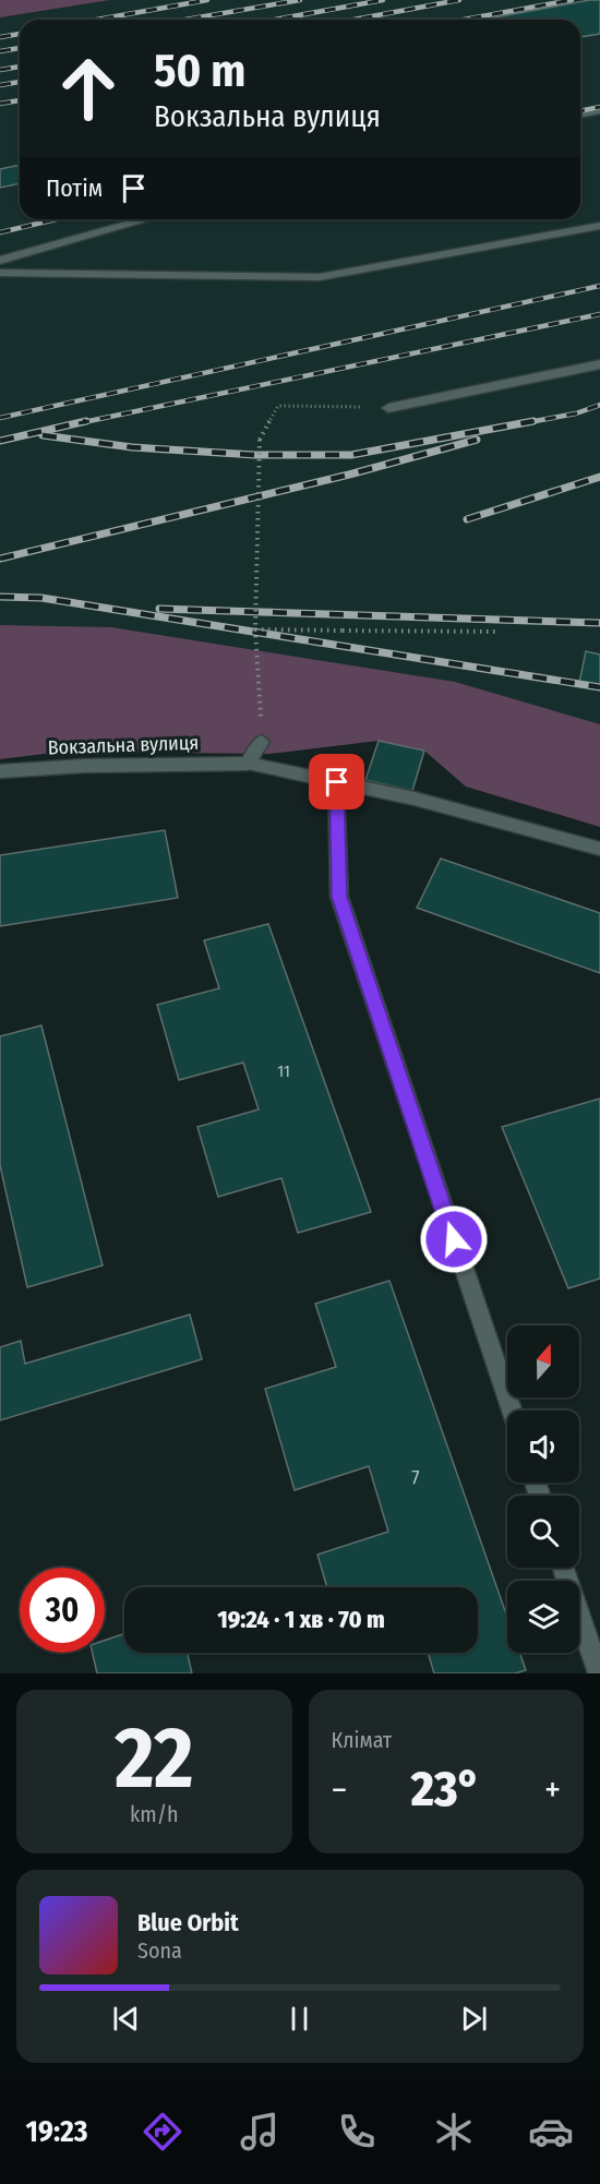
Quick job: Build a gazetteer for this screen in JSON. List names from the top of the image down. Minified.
{"streets":{"street":["Вокзальна вулиця"]},"house_numbers":["11","7"],"north":"top","page":{"turn":["50 m","Вокзальна вулиця"],"then":"Потім","limit":"30","trip":"19:24 · 1 хв · 70 m","tile":[["22","km/h"],"Клімат"],"heat":["−","23°","+"],"song":["Blue Orbit","Sona"],"tabs":"19:23"}}
